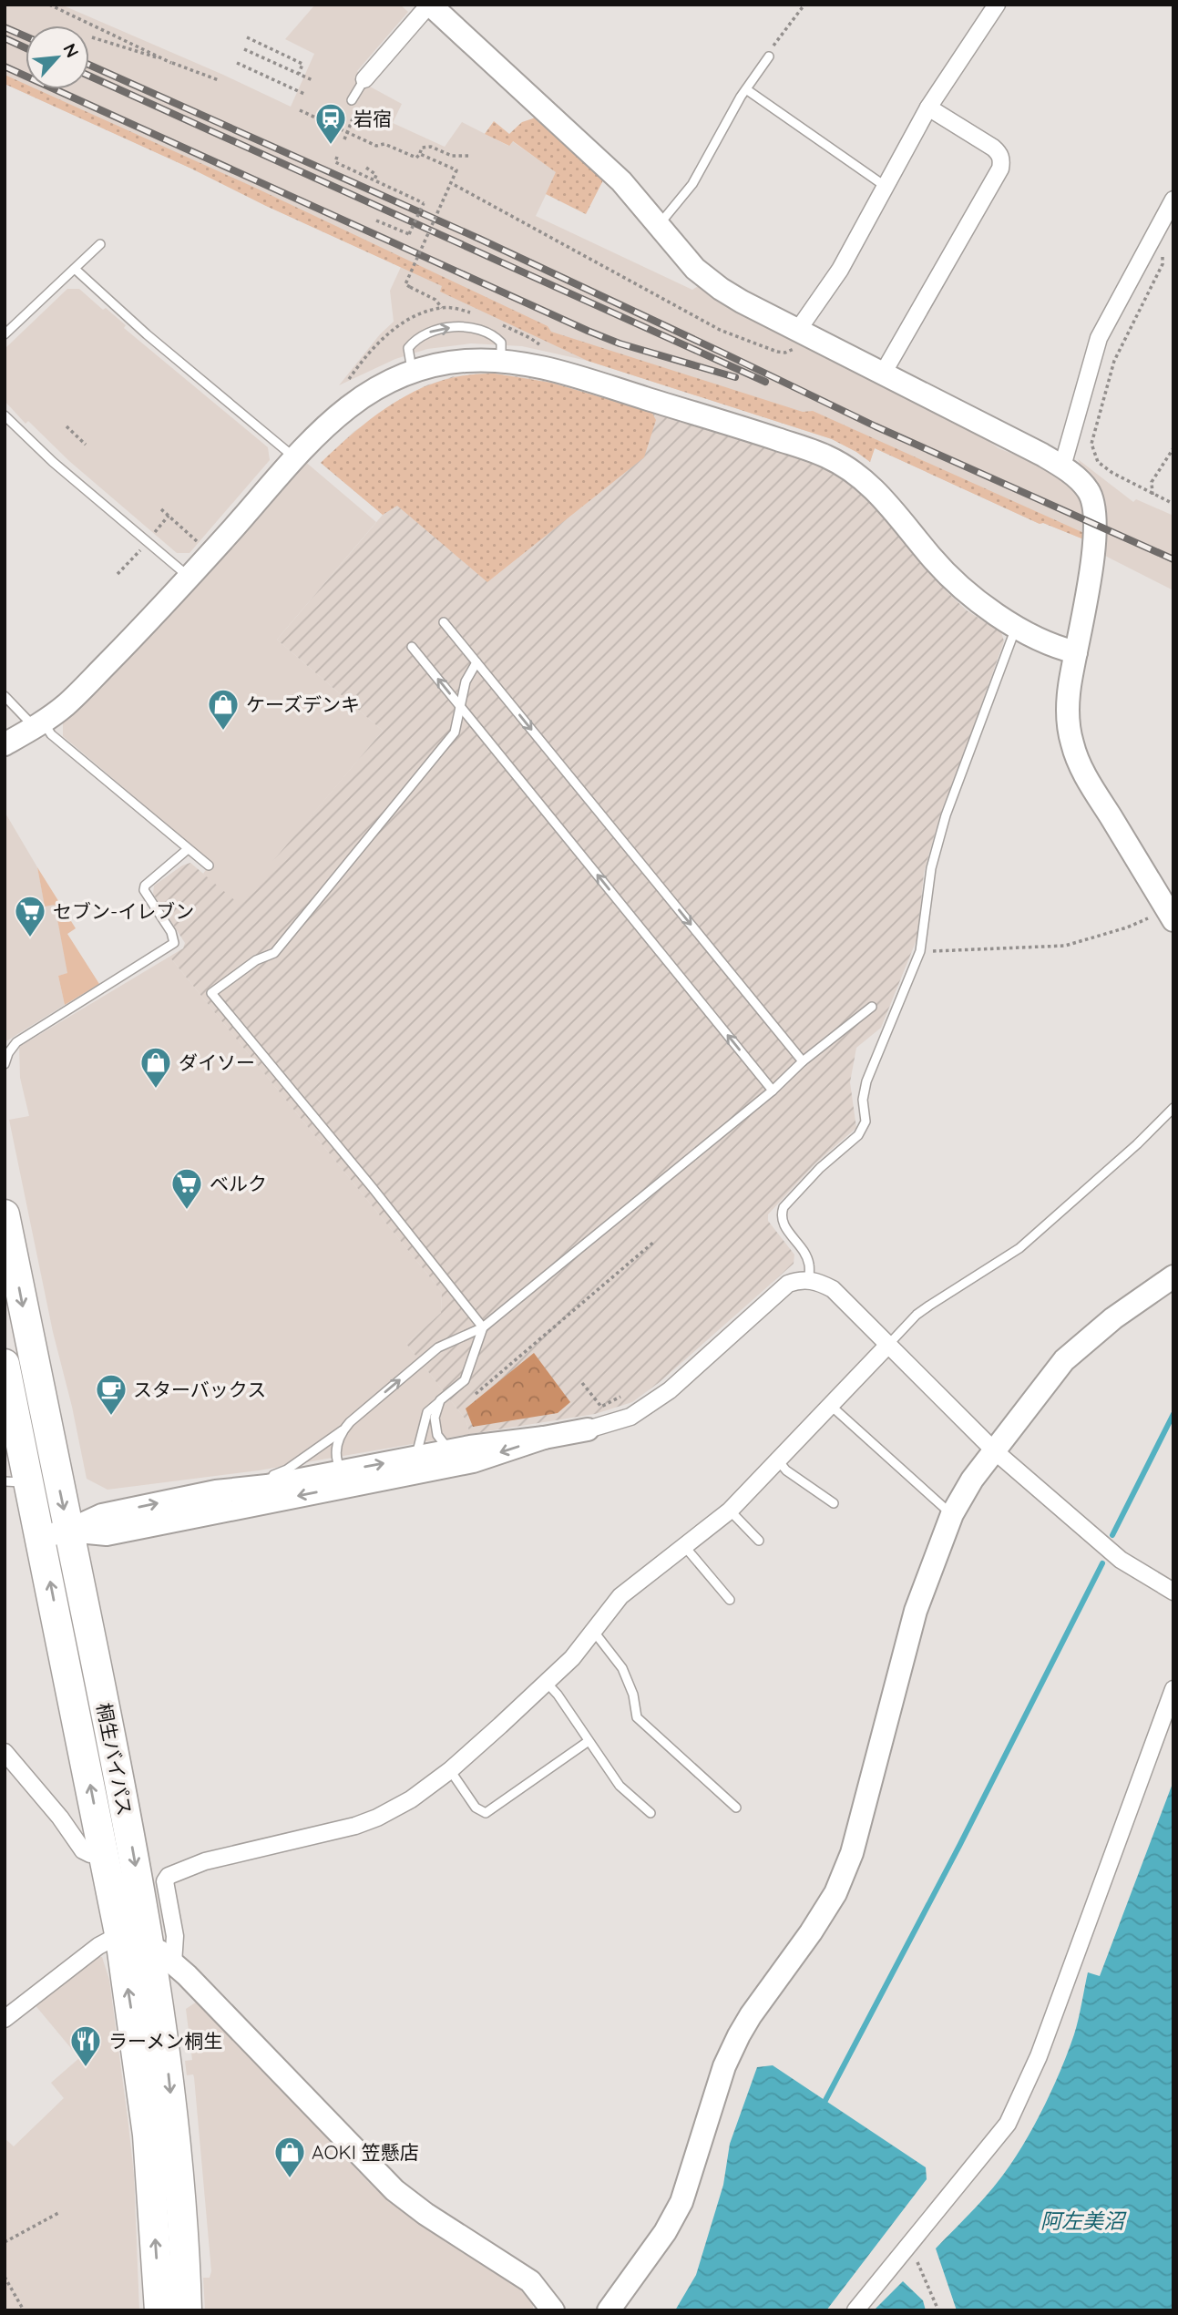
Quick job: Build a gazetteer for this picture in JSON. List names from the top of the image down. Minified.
{"streets":{"highway":["桐生バイパス"]},"water":["阿左美沼"],"places":{"station":["岩宿"],"shop":["ケーズデンキ","ダイソー","AOKI 笠懸店"],"supermarket":["セブン-イレブン","ベルク"],"cafe":["スターバックス"],"restaurant":["ラーメン桐生"]},"north":"top right"}
